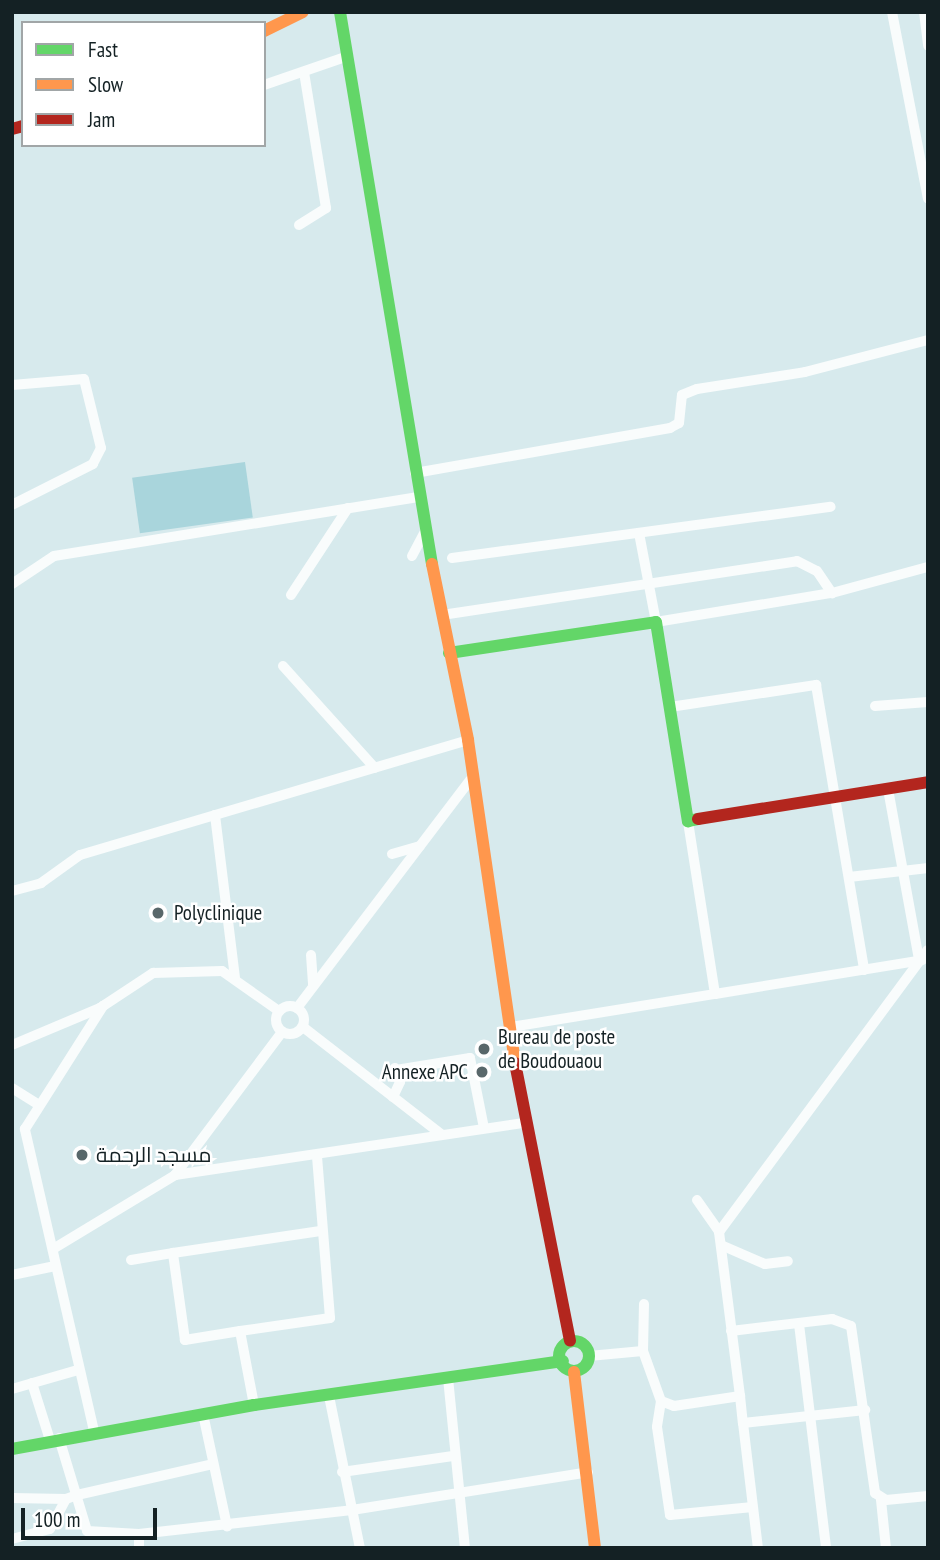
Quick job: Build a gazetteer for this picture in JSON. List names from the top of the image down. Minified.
{"places":["Polyclinique","Bureau de poste de Boudouaou","Annexe APC","مسجد الرحمة"],"legend":["Fast","Slow","Jam"],"scale_bar":"100 m"}
